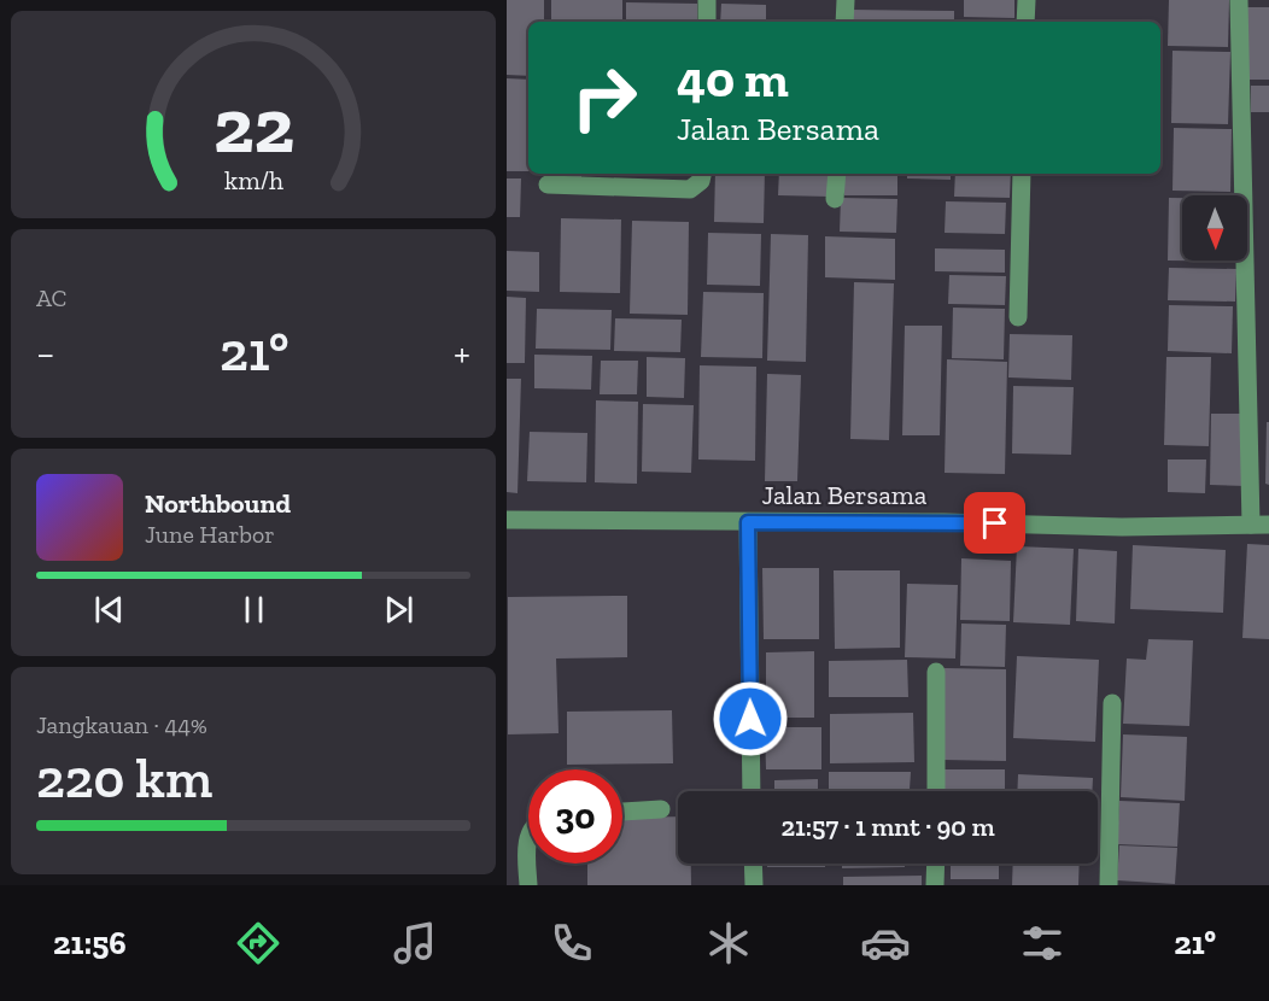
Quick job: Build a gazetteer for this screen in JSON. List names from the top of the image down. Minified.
{"streets":{"street":["Jalan Bersama"]},"north":"bottom","page":{"turn":["40 m","Jalan Bersama"],"tile":["AC",["Jangkauan · 44%","220 km"]],"heat":["−","21°","+"],"song":["Northbound","June Harbor"],"limit":"30","trip":"21:57 · 1 mnt · 90 m","tabs":["21:56","21°"],"gauge":["22","km/h"]}}
